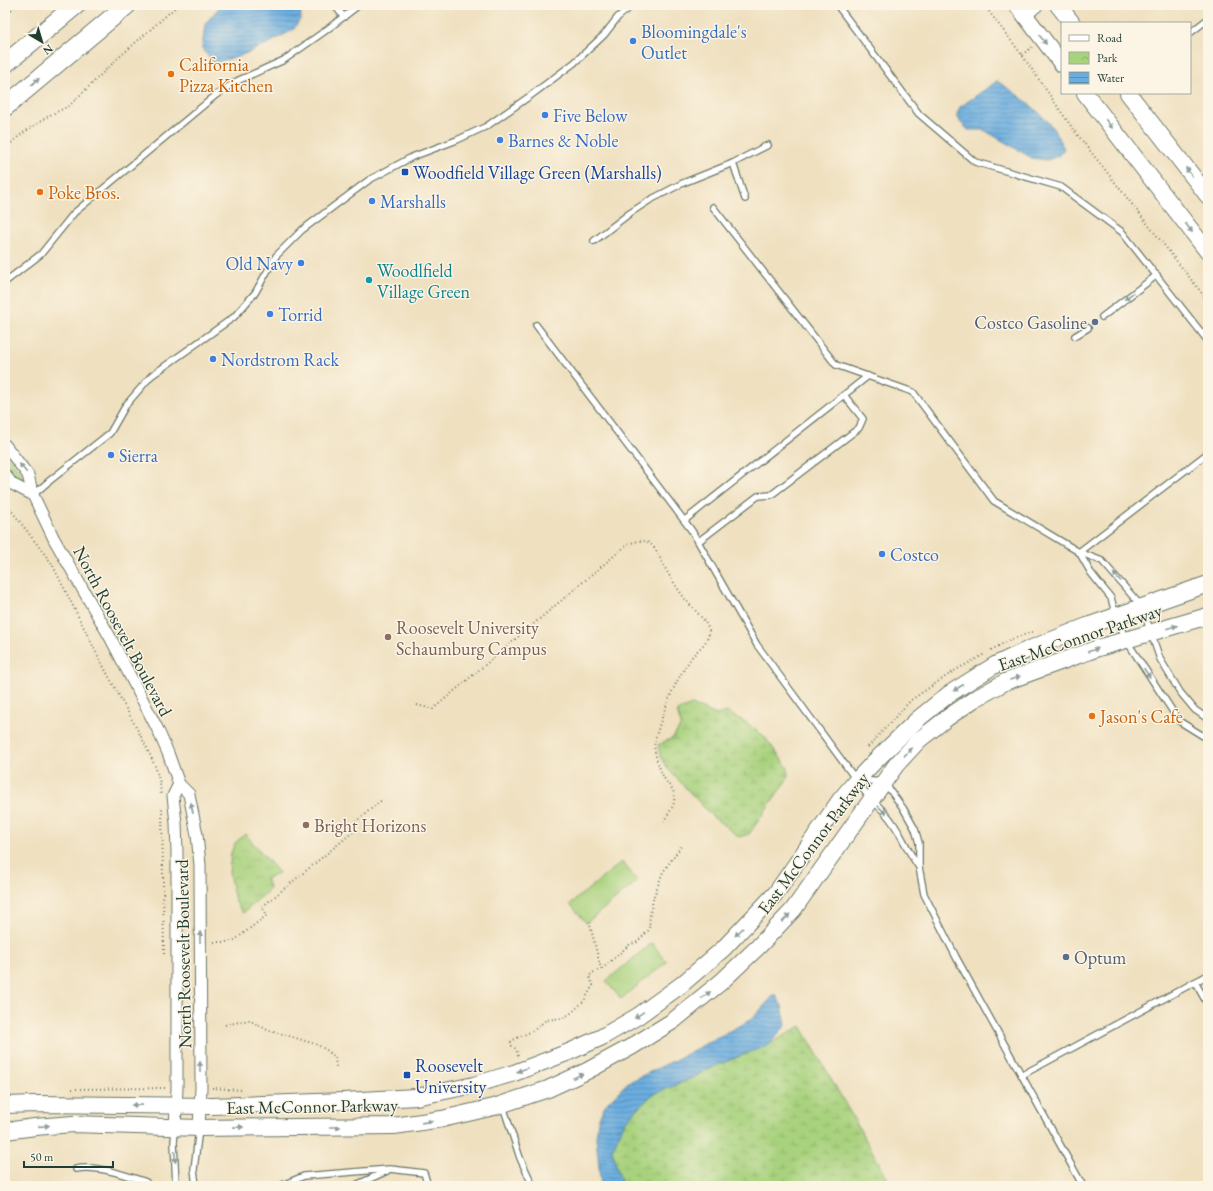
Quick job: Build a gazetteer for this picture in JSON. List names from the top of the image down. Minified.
{"streets":{"street":["North Roosevelt Boulevard","East McConnor Parkway"]},"crossings":[["North Roosevelt Boulevard","East McConnor Parkway"]],"places":{"other":["Bloomingdale's Outlet","California Pizza Kitchen","Five Below","Barnes & Noble","Poke Bros.","Marshalls","Old Navy","Woodlfield Village Green","Torrid","Costco Gasoline","Nordstrom Rack","Sierra","Costco","Roosevelt University Schaumburg Campus","Jason's Cafe","Bright Horizons","Optum"],"transit":["Woodfield Village Green (Marshalls)","Roosevelt University"]},"legend":["Road","Park","Water"],"scale_bar":"50 m","north":"bottom right"}
